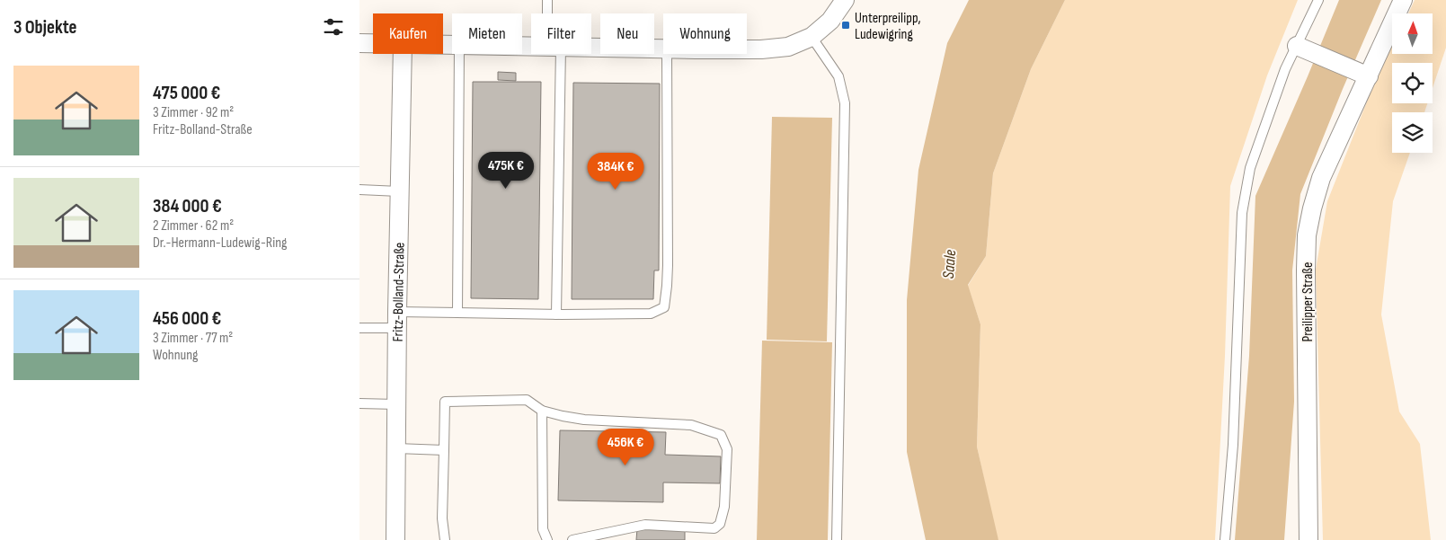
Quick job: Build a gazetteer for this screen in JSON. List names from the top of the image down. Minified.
{"streets":{"street":["Fritz-Bolland-Straße","Preilipper Straße"]},"water":["Saale"],"places":{"transit":["Unterpreilipp, Ludewigring"]},"north":"top","page":{"heading":"3 Objekte","chip":["Kaufen","Mieten","Filter","Neu","Wohnung"],"list":[{"name":"475 000 €","note":"3 Zimmer · 92 m² · Fritz-Bolland-Straße"},{"name":"384 000 €","note":"2 Zimmer · 62 m² · Dr.-Hermann-Ludewig-Ring"},{"name":"456 000 €","note":"3 Zimmer · 77 m² · Wohnung"}],"price":["475K €","384K €","456K €"]}}
